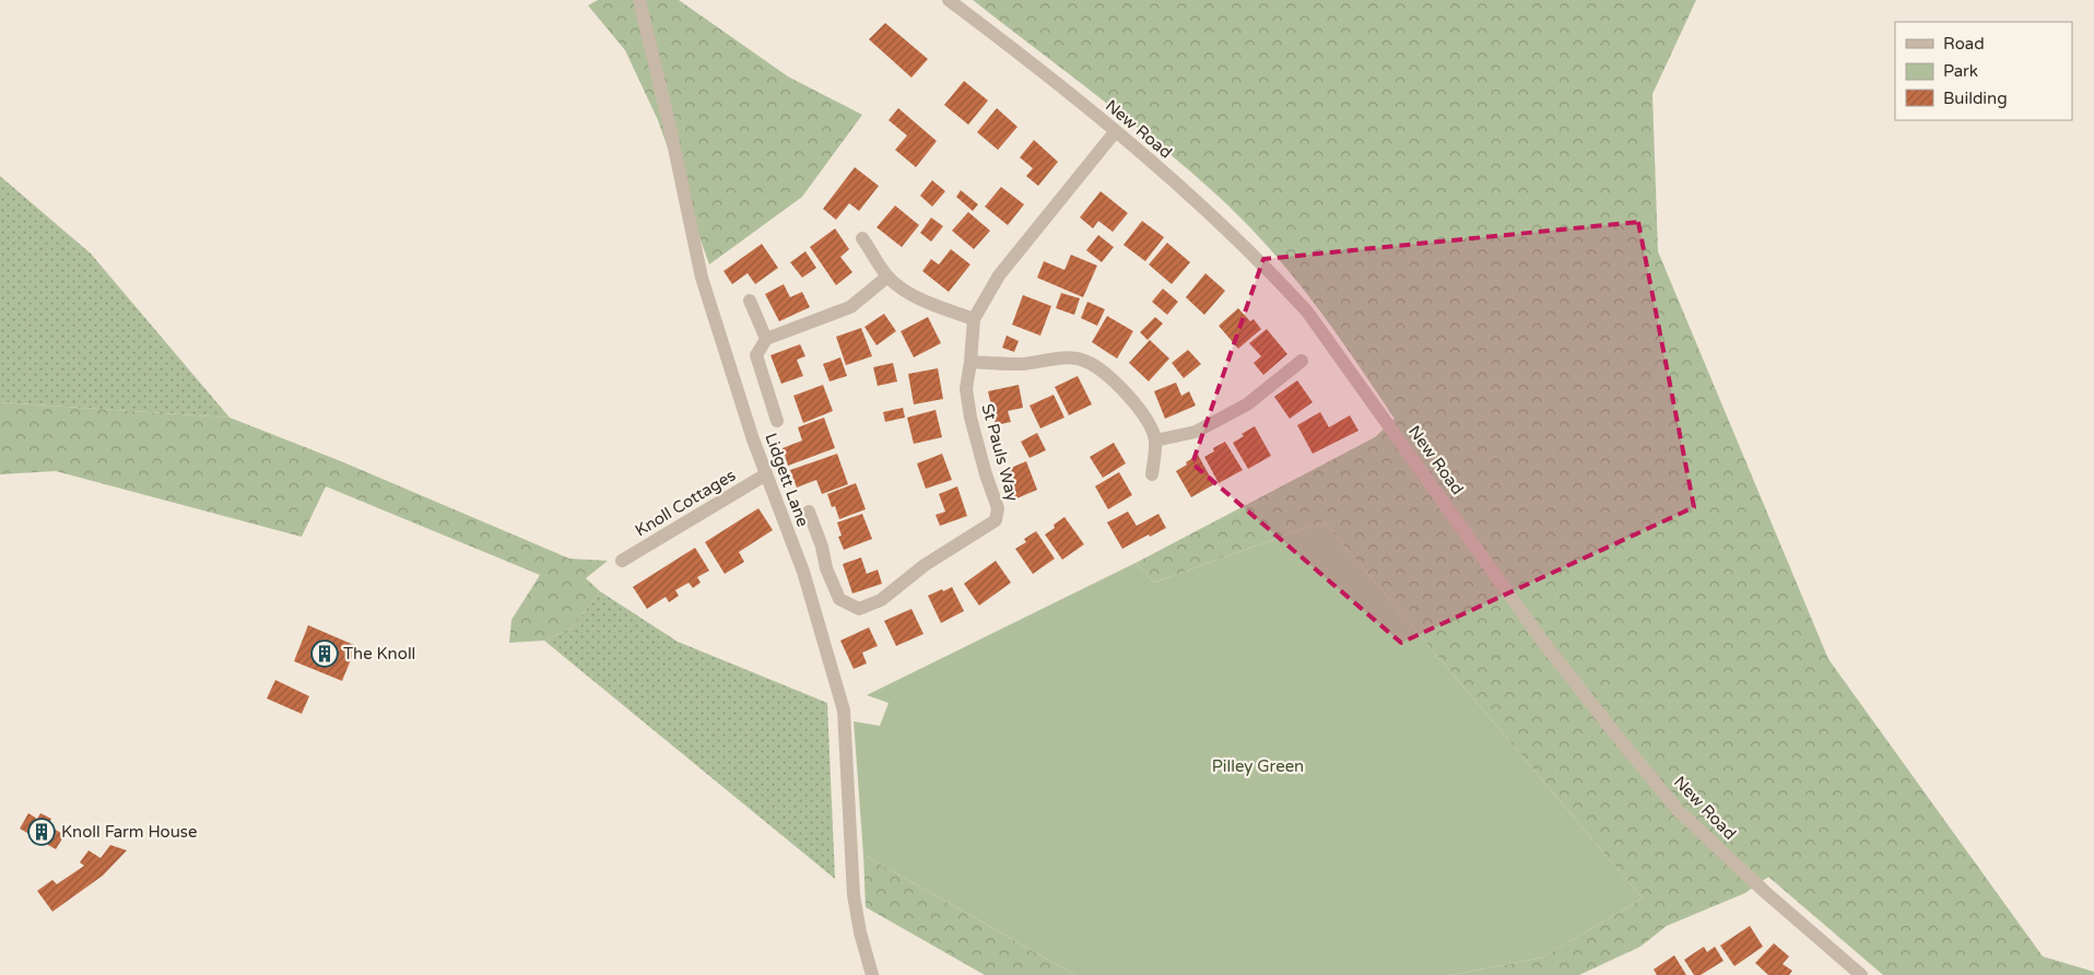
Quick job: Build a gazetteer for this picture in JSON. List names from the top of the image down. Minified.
{"streets":{"street":["New Road","St Pauls Way","Lidgett Lane","Knoll Cottages"]},"crossings":[["New Road","St Pauls Way"],["Lidgett Lane","Knoll Cottages"]],"parks":["Pilley Green"],"places":{"building":["The Knoll","Knoll Farm House"]},"legend":["Road","Park","Building"]}
